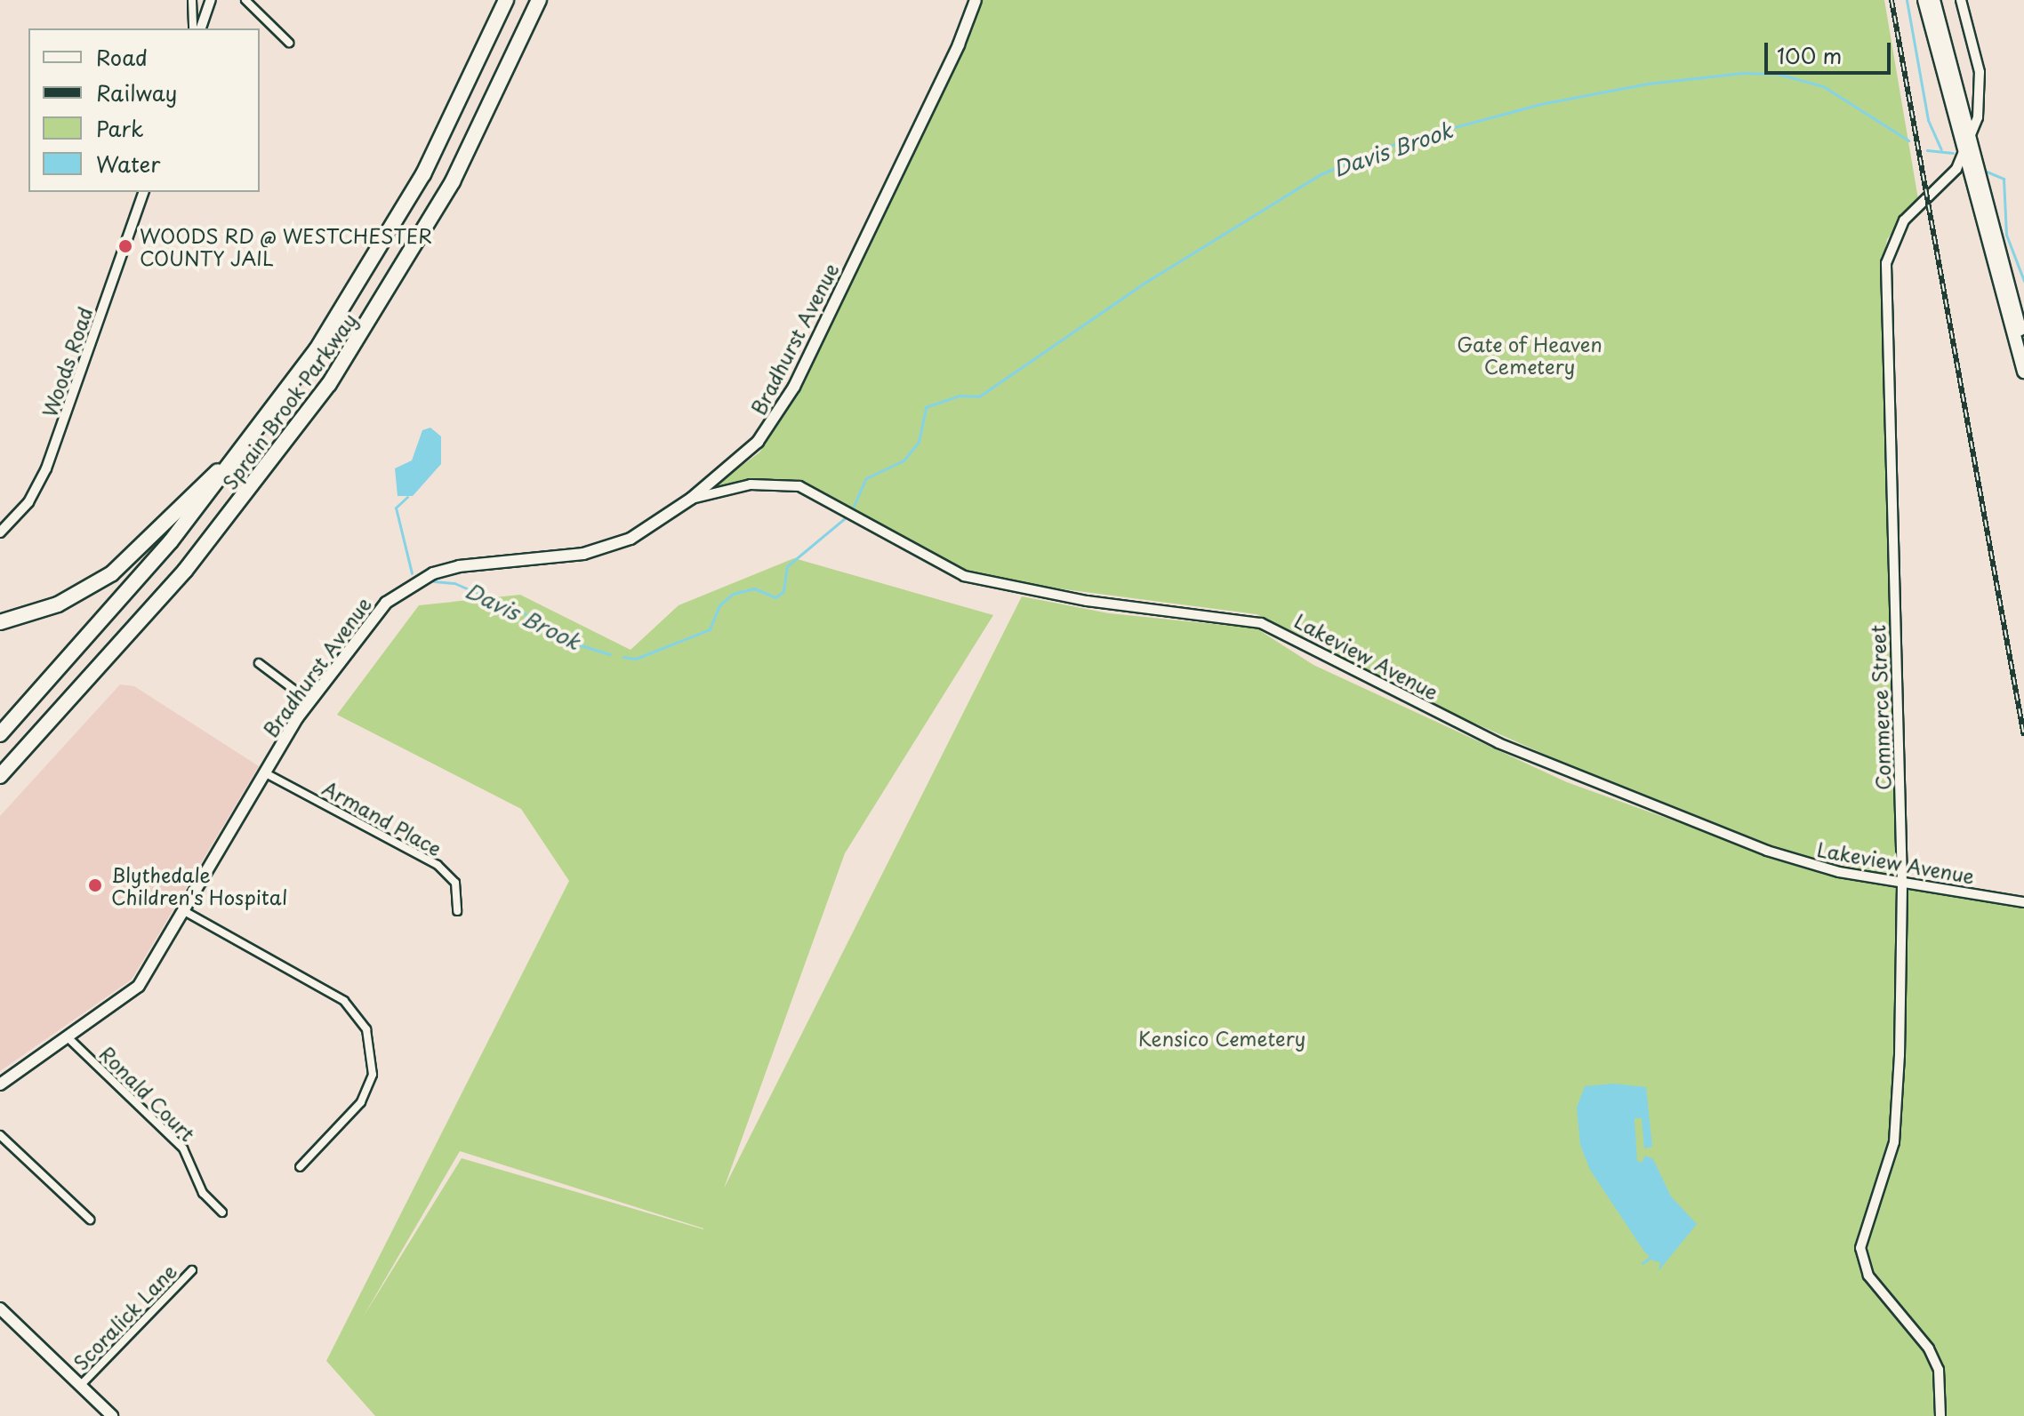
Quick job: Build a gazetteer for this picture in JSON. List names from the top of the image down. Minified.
{"streets":{"highway":["Sprain Brook Parkway"],"main road":["Bradhurst Avenue"],"street":["Woods Road","Lakeview Avenue","Commerce Street","Armand Place","Ronald Court","Scoralick Lane"]},"crossings":[["Bradhurst Avenue","Lakeview Avenue"],["Bradhurst Avenue","Armand Place"],["Bradhurst Avenue","Ronald Court"],["Lakeview Avenue","Commerce Street"]],"water":["Davis Brook"],"parks":["Gate of Heaven Cemetery","Kensico Cemetery"],"places":["WOODS RD @ WESTCHESTER COUNTY JAIL","Blythedale Children's Hospital"],"legend":["Road","Railway","Park","Water"],"scale_bar":"100 m"}
